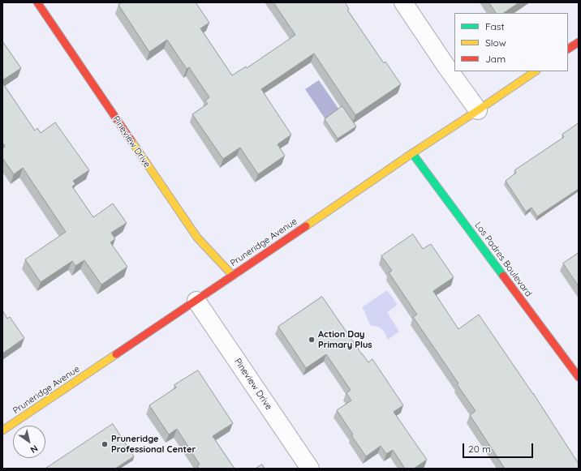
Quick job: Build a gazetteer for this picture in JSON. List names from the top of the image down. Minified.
{"streets":{"main road":["Pineview Drive","Pruneridge Avenue","Los Padres Boulevard"]},"crossings":[["Pineview Drive","Pruneridge Avenue"],["Pruneridge Avenue","Los Padres Boulevard"]],"places":["Action Day Primary Plus","Pruneridge Professional Center"],"legend":["Fast","Slow","Jam"],"scale_bar":"20 m","north":"bottom right"}
